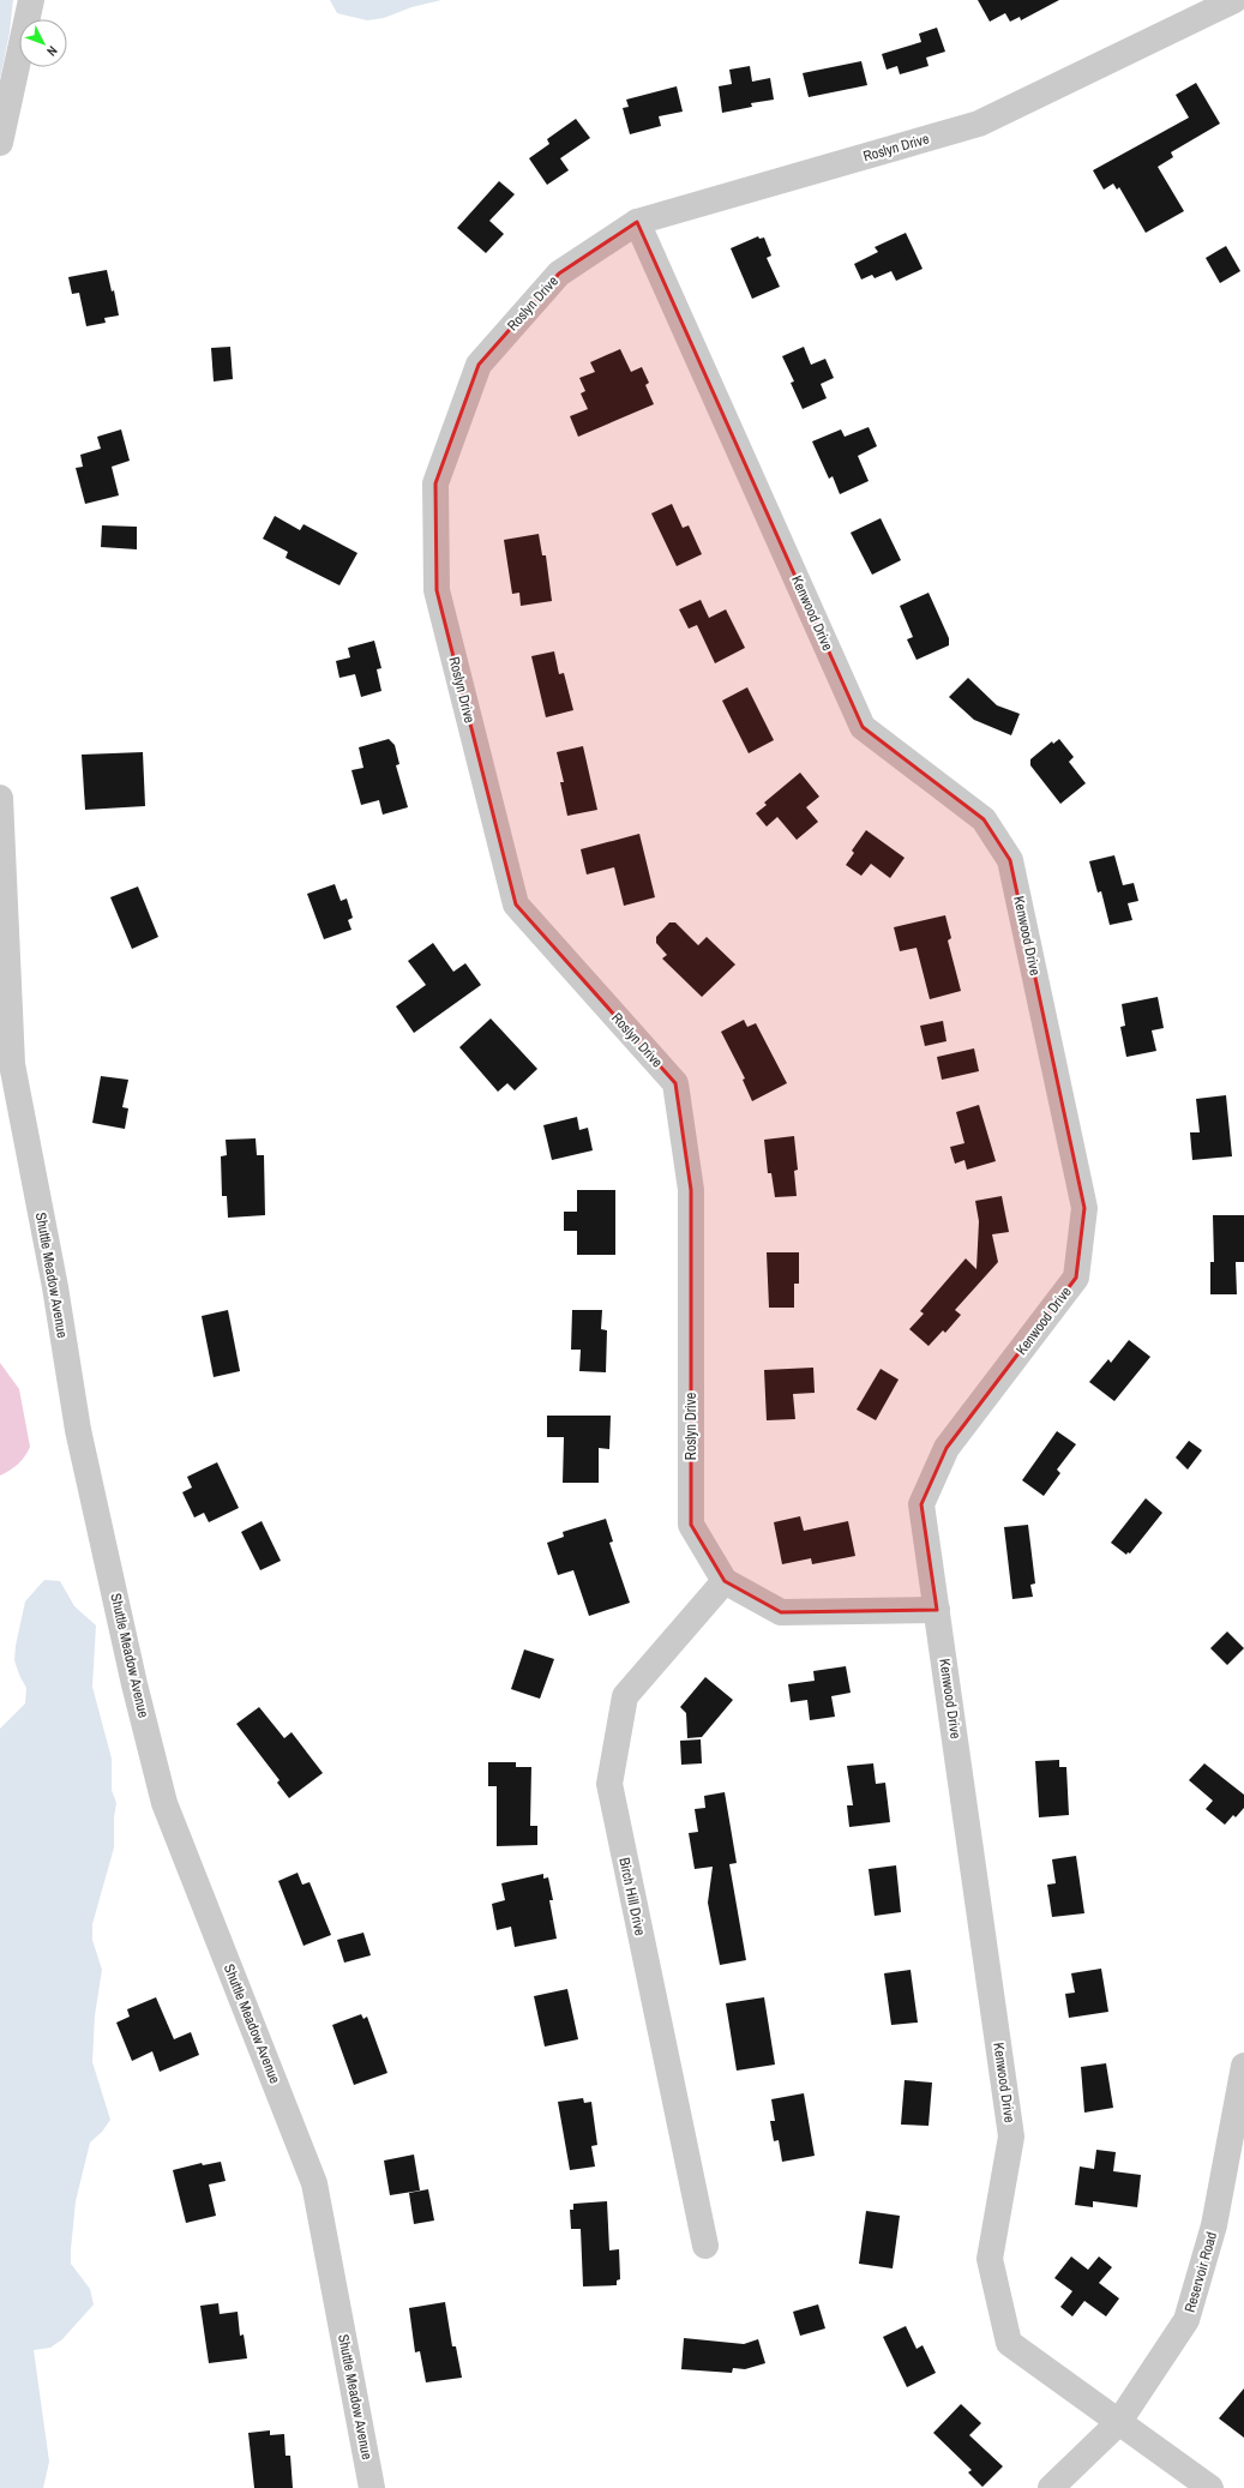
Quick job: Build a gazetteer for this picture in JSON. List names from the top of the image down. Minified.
{"streets":{"street":["Roslyn Drive","Kenwood Drive","Shuttle Meadow Avenue","Birch Hill Drive","Reservoir Road"]},"crossings":[["Roslyn Drive","Kenwood Drive"],["Roslyn Drive","Birch Hill Drive"],["Kenwood Drive","Reservoir Road"]],"north":"bottom right"}
